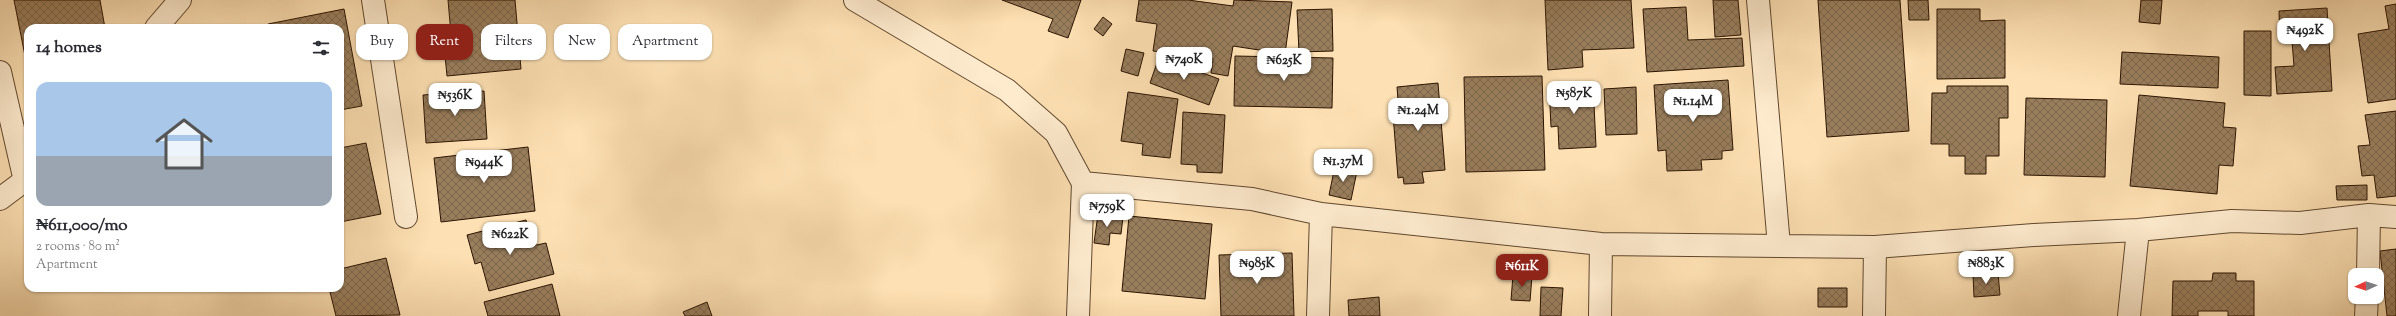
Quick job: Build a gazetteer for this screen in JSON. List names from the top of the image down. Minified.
{"north":"left","page":{"price":["₦492K","₦740K","₦625K","₦587K","₦536K","₦1.14M","₦1.24M","₦1.37M","₦944K","₦759K","₦622K","₦985K","₦883K","₦611K"],"chip":["Buy","Rent","Filters","New","Apartment"],"heading":"14 homes","list":[{"name":"₦611,000/mo","note":"2 rooms · 80 m² · Apartment"}]}}
